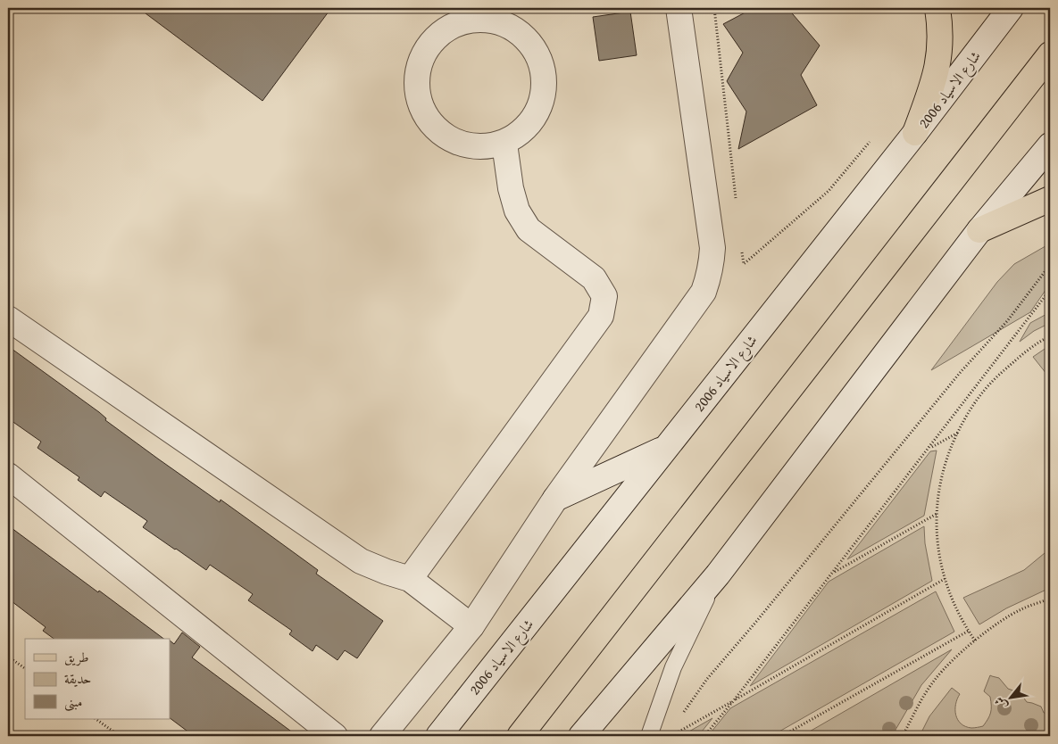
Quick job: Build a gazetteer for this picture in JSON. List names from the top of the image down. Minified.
{"streets":{"street":["شارع الاسياد 2006"]},"legend":["طريق","حديقة","مبنى"],"north":"bottom left"}
